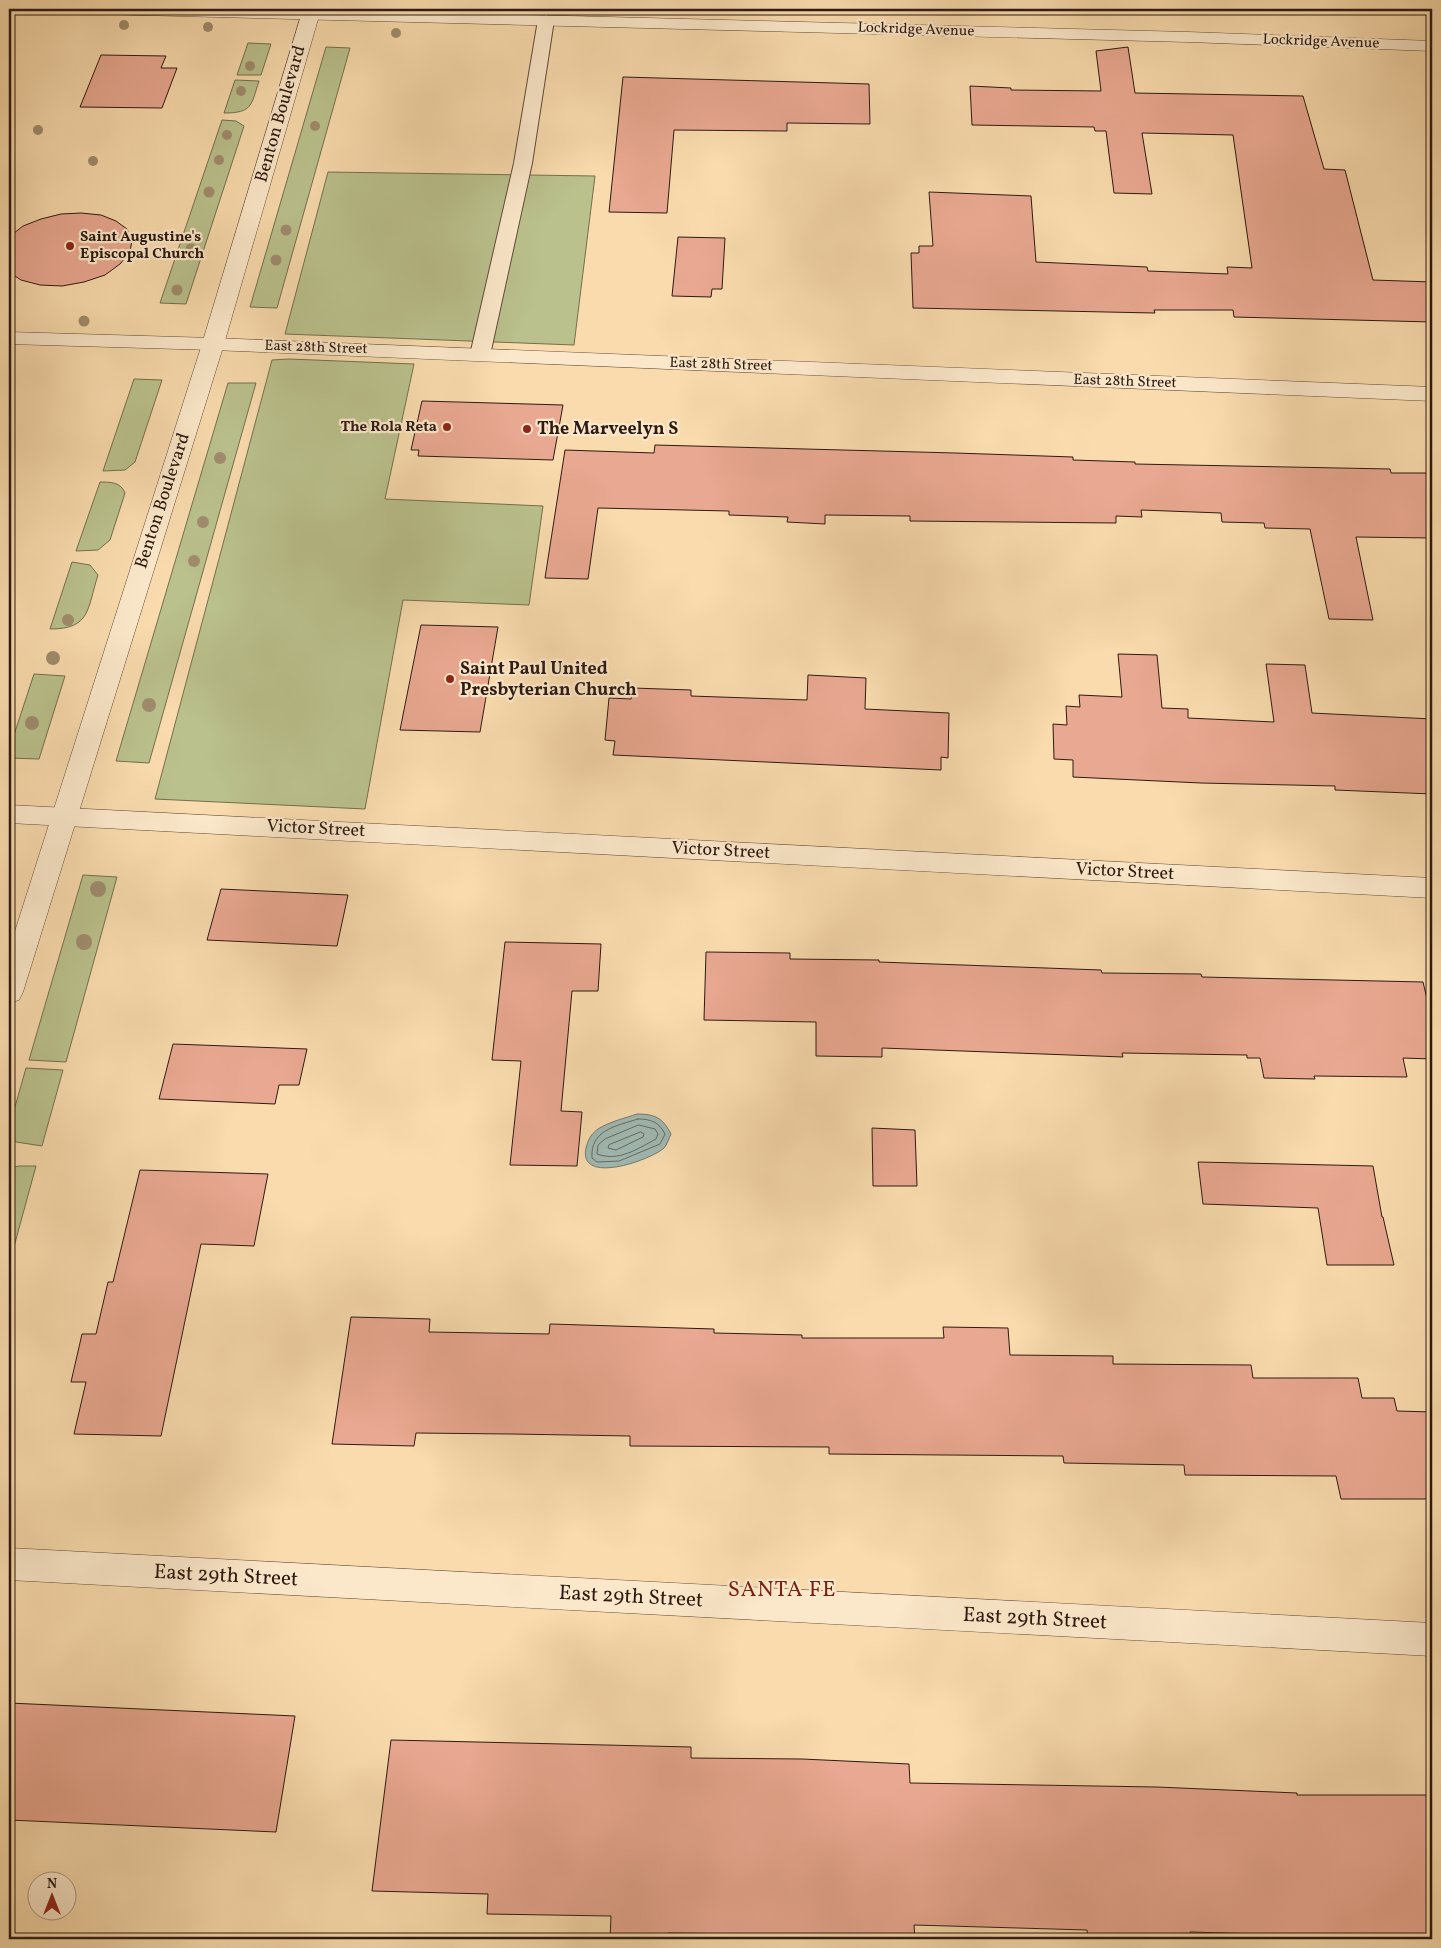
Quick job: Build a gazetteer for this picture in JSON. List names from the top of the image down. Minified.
{"streets":{"street":["Lockridge Avenue","Benton Boulevard","East 28th Street","Victor Street","East 29th Street"]},"crossings":[["Lockridge Avenue","Benton Boulevard"],["Benton Boulevard","East 28th Street"],["Benton Boulevard","Victor Street"]],"districts":["SANTA FE"],"places":["Saint Augustine's Episcopal Church","The Rola Reta","The Marveelyn S","Saint Paul United Presbyterian Church"],"north":"top"}
